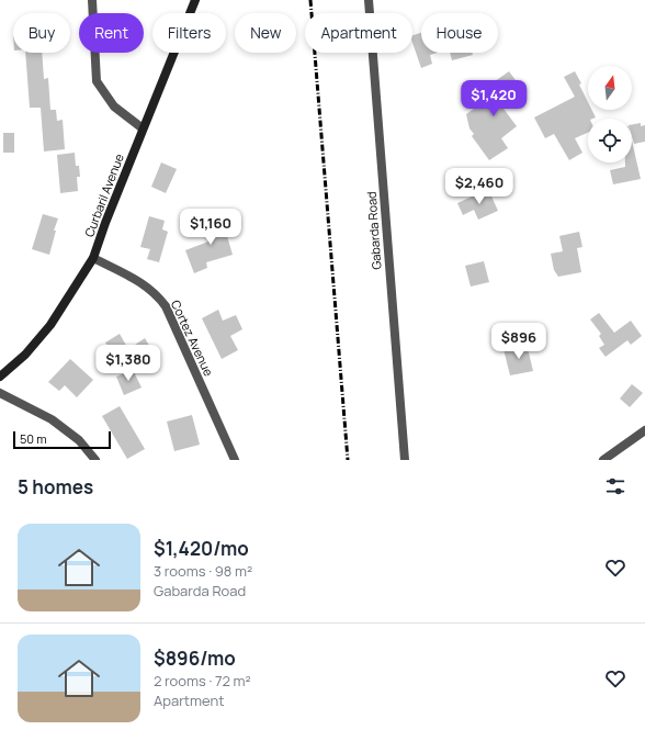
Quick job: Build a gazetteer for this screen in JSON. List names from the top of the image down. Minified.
{"streets":{"street":["Curbaril Avenue","Gabarda Road","Cortez Avenue"]},"crossings":[["Curbaril Avenue","Cortez Avenue"]],"scale_bar":"50 m","north":"top","page":{"chip":["Buy","Rent","Filters","New","Apartment","House"],"price":["$1,420","$2,460","$1,160","$896","$1,380"],"scale":"50 m","heading":"5 homes","list":[{"name":"$1,420/mo","note":"3 rooms · 98 m² · Gabarda Road"},{"name":"$896/mo","note":"2 rooms · 72 m² · Apartment"}]}}
